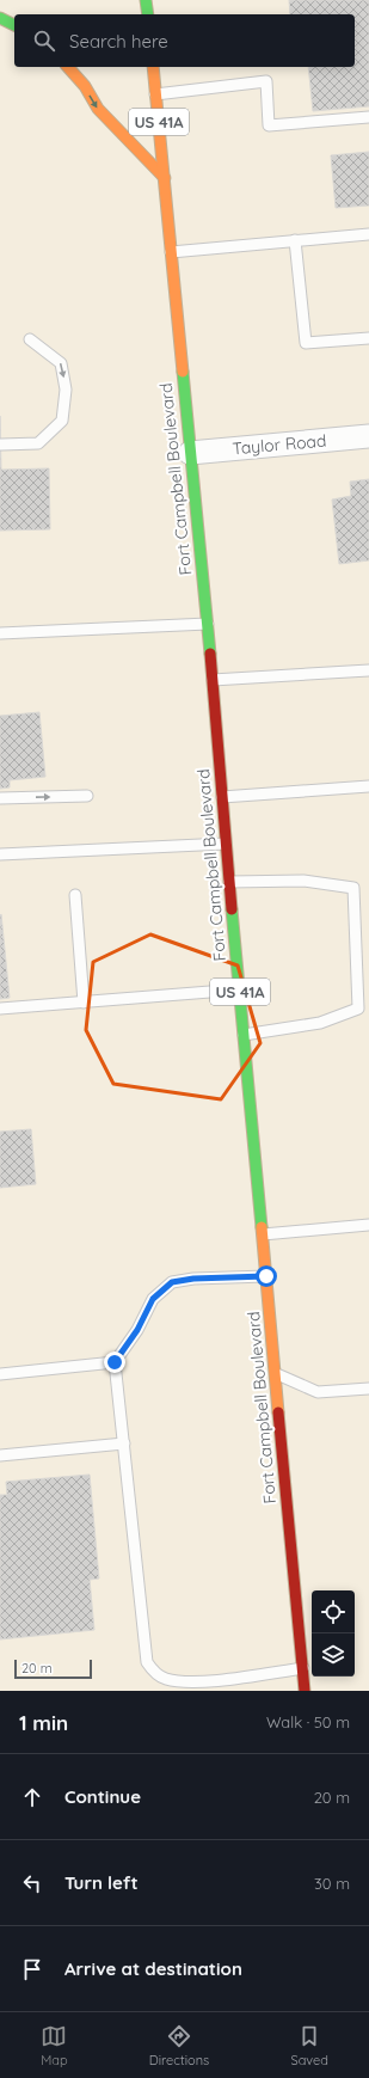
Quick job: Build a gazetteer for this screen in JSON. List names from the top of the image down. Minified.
{"streets":{"highway":["US 41A","Fort Campbell Boulevard"],"street":["Taylor Road"]},"crossings":[["Taylor Road","Fort Campbell Boulevard"]],"scale_bar":"20 m","page":{"search":"Search here","scale":"20 m","heading":["1 min","Walk · 50 m"],"list":[["Continue","20 m"],["Turn left","30 m"],"Arrive at destination"],"nav":["Map","Directions","Saved"]}}
